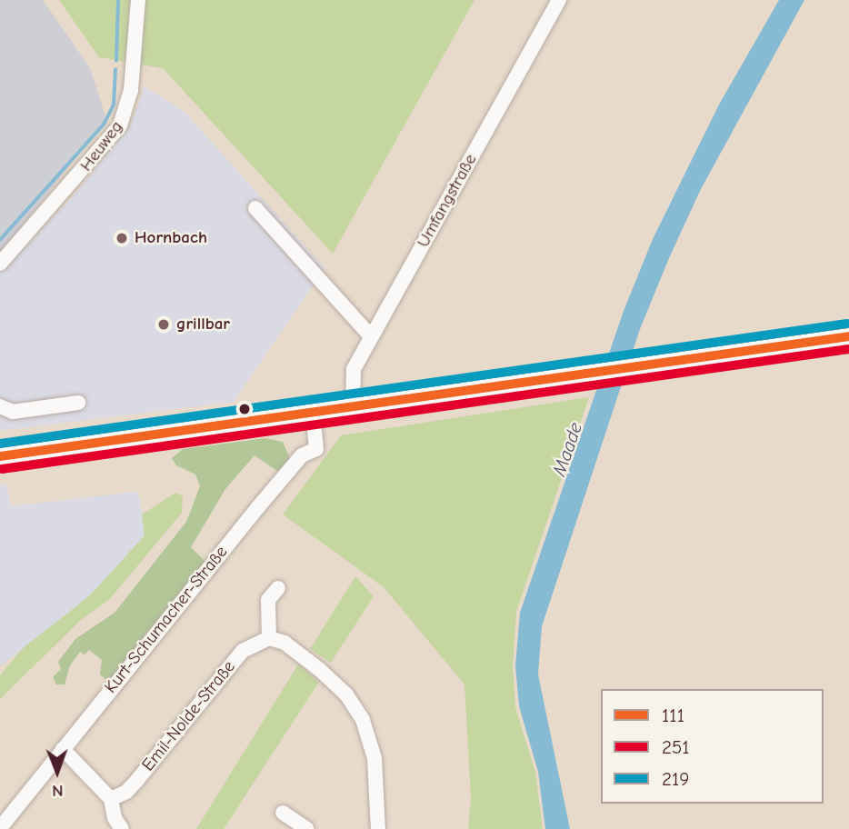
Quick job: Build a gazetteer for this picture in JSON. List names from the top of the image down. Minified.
{"streets":{"street":["Heuweg","Umfangstraße","Kurt-Schumacher-Straße","Emil-Nolde-Straße"]},"water":["Maade"],"places":["Hornbach","grillbar"],"lines":["transit line 219","transit line 111","transit line 251"],"legend":["111","251","219"],"north":"bottom"}
